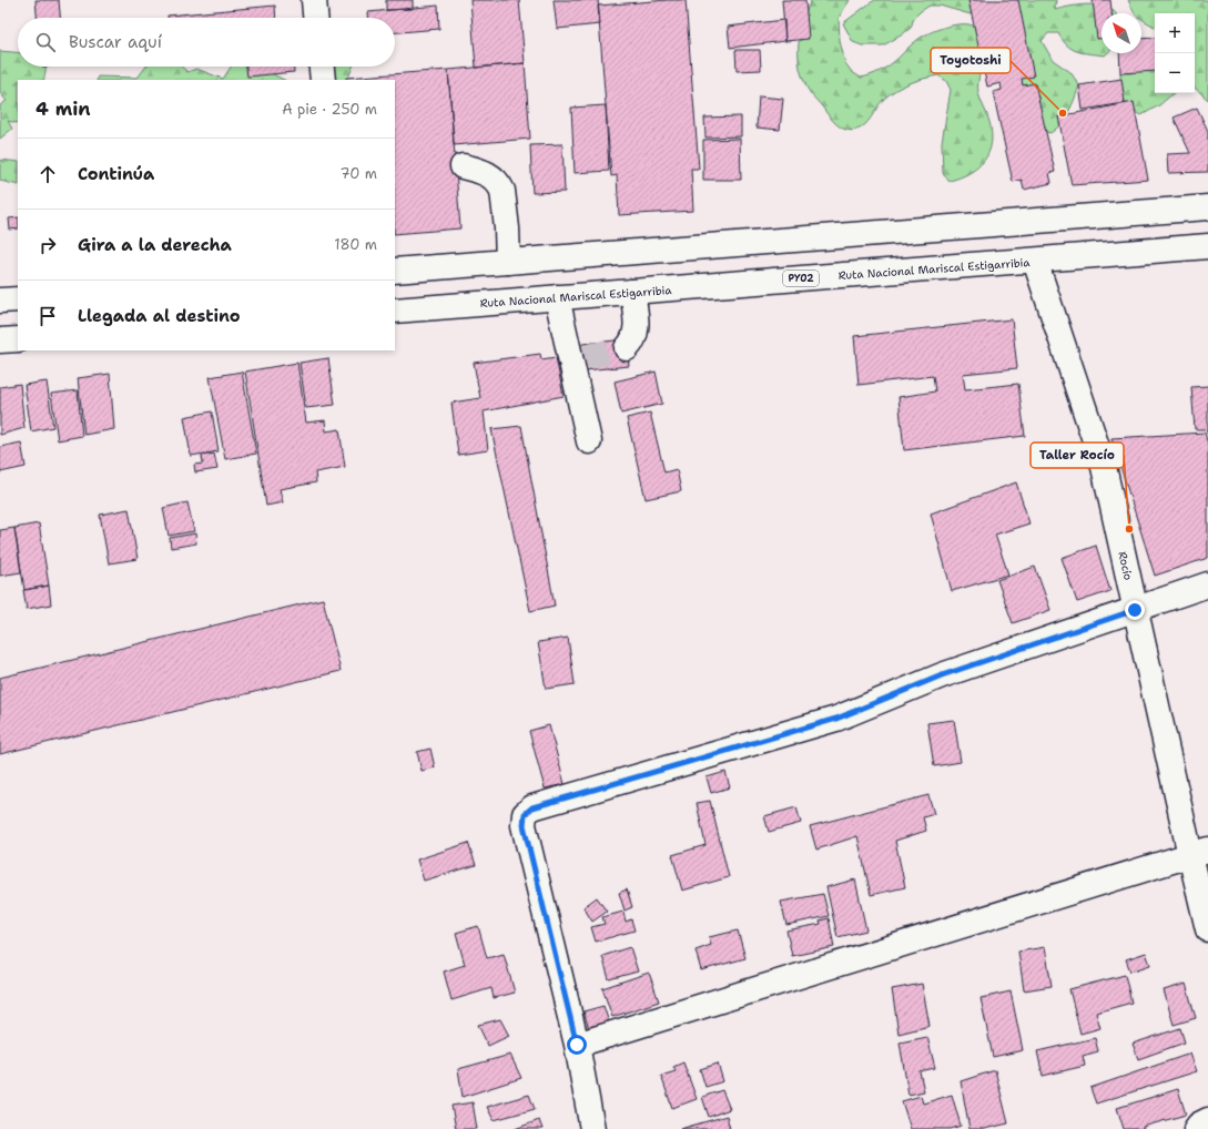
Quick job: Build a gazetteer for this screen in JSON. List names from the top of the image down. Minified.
{"streets":{"main road":["Ruta Nacional Mariscal Estigarribia","PY02","Rocío"]},"crossings":[["Ruta Nacional Mariscal Estigarribia","Rocío"]],"places":["Toyotoshi","Taller Rocío"],"north":"top left","page":{"map_buttons":["+","−"],"search":"Buscar aquí","heading":["4 min","A pie · 250 m"],"list":[["Continúa","70 m"],["Gira a la derecha","180 m"],"Llegada al destino"]}}
